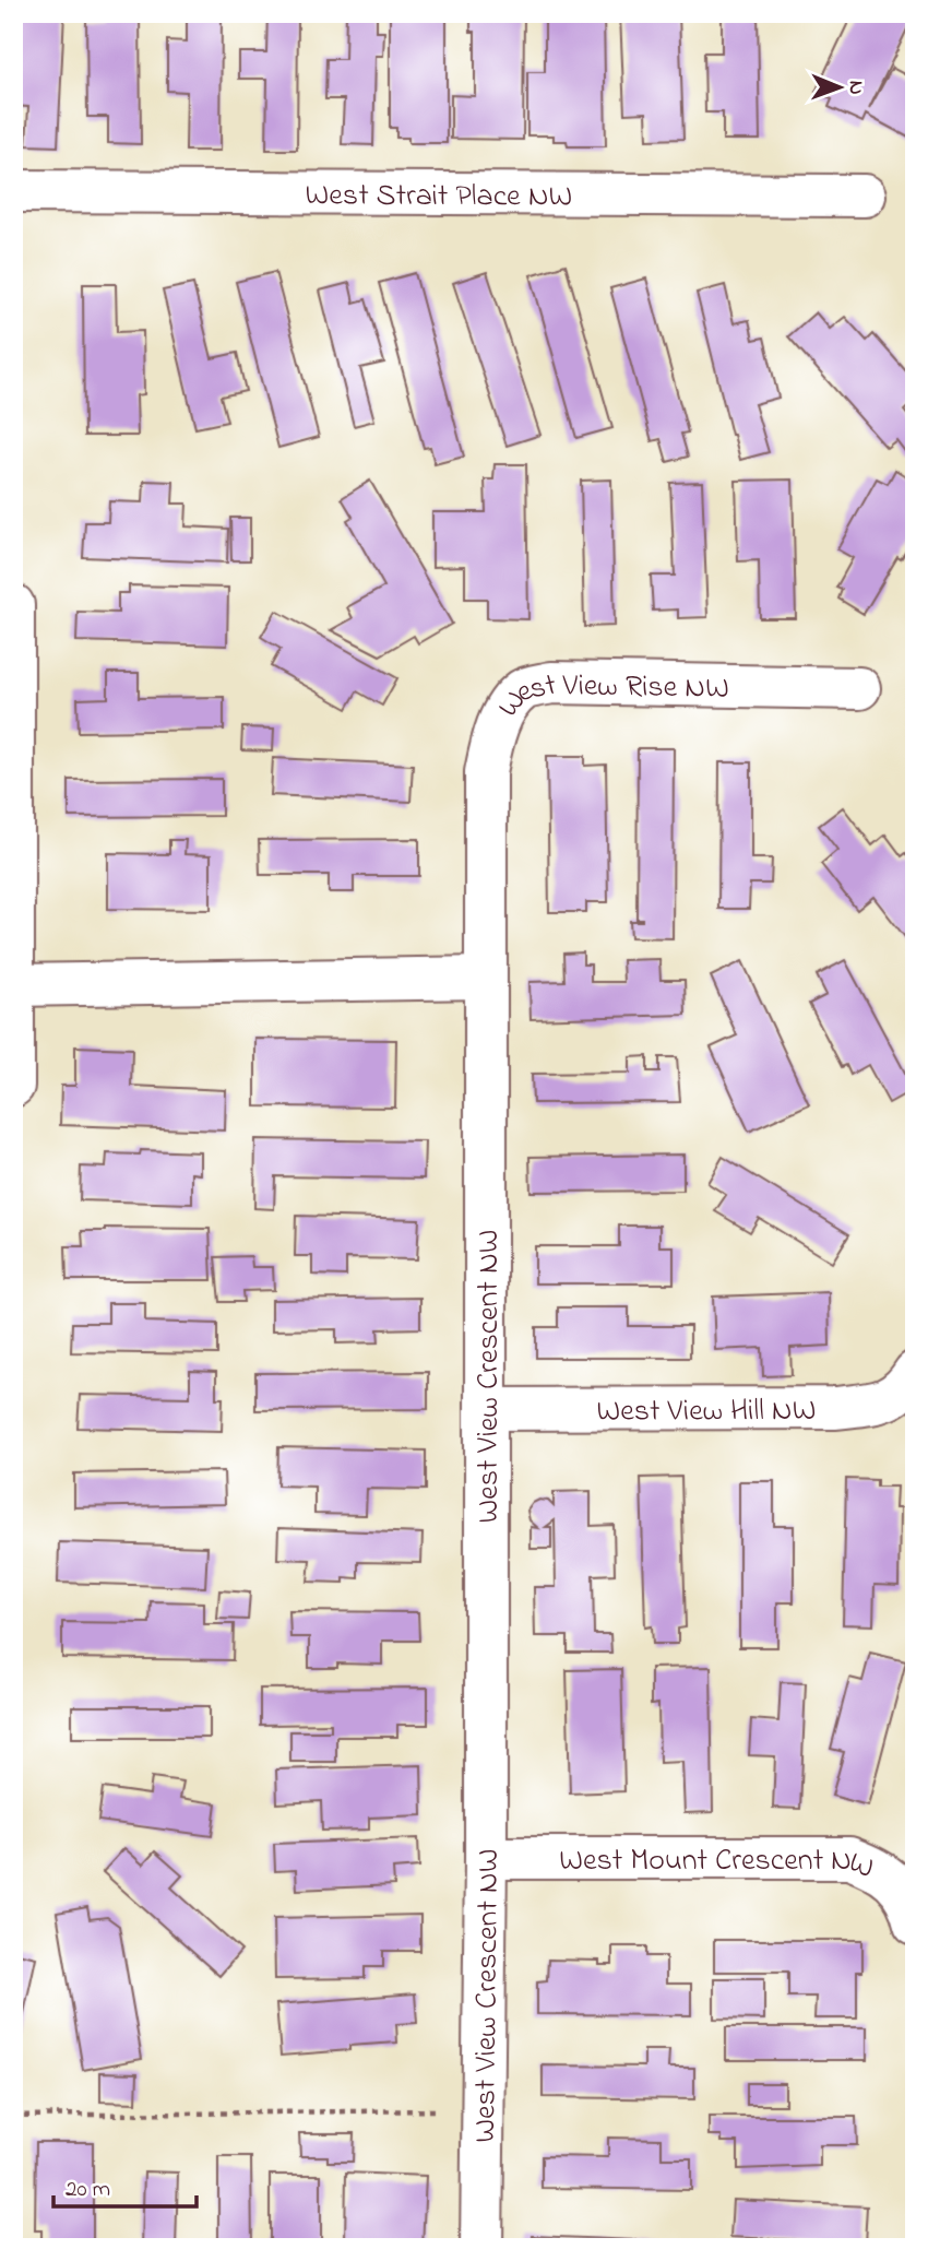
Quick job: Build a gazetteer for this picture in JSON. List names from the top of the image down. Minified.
{"streets":{"street":["West Strait Place NW","West View Rise NW","West View Crescent NW","West View Hill NW","West Mount Crescent NW"]},"crossings":[["West View Rise NW","West View Crescent NW"],["West View Crescent NW","West View Hill NW"],["West View Crescent NW","West Mount Crescent NW"]],"scale_bar":"20 m","north":"right"}
